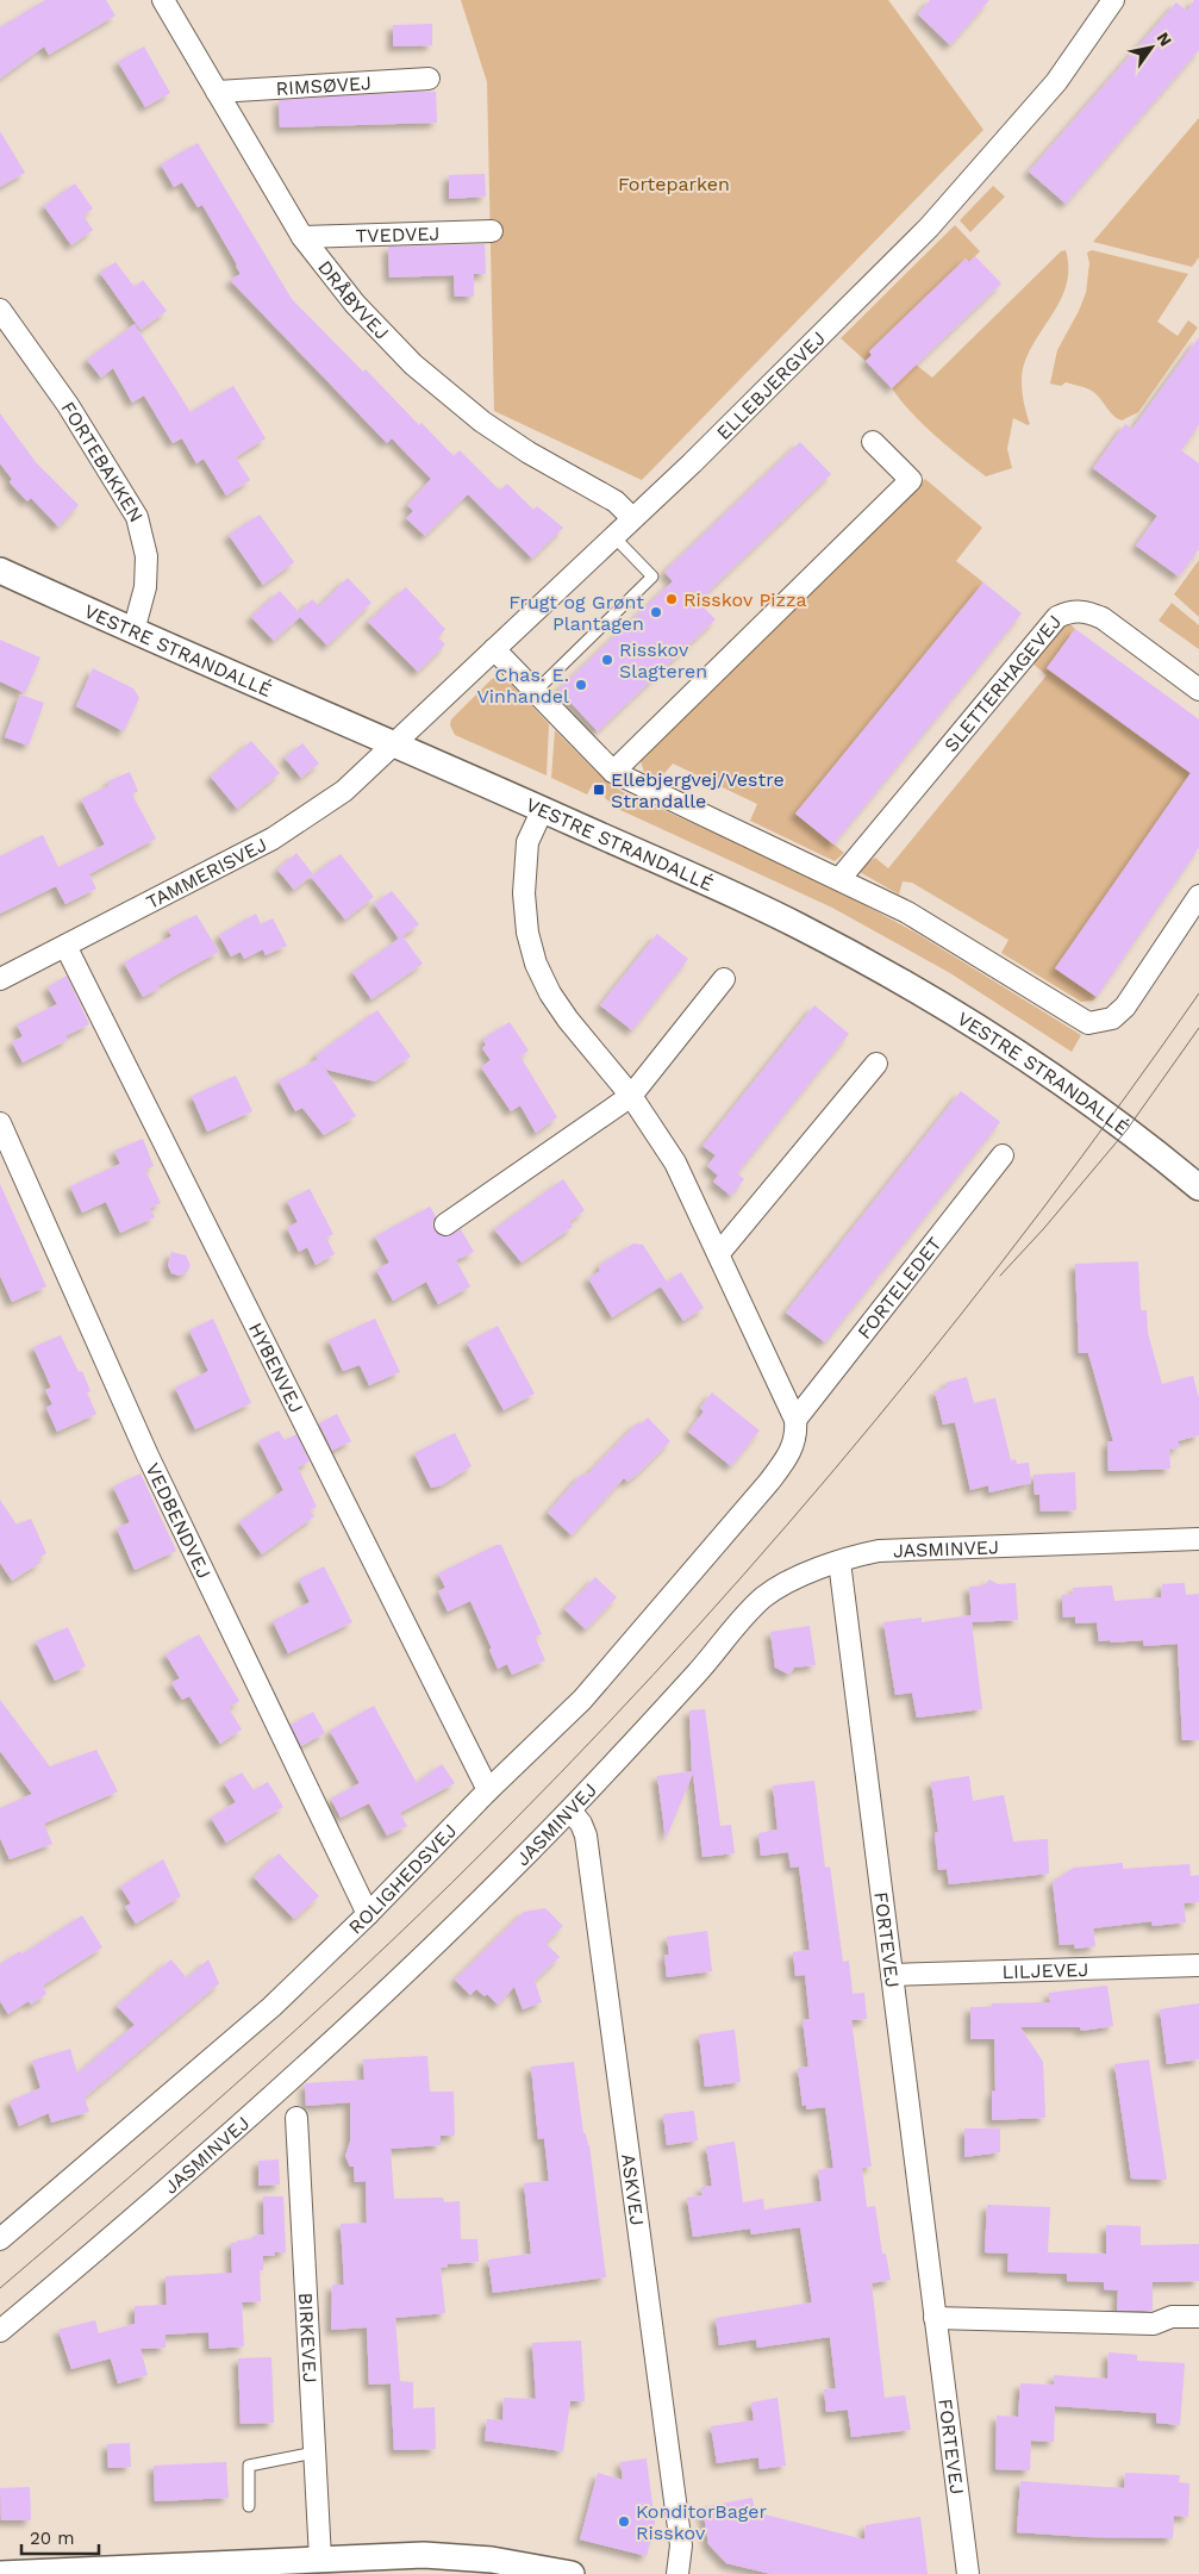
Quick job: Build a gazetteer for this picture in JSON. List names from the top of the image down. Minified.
{"streets":{"street":["RIMSØVEJ","TVEDVEJ","DRÅBYVEJ","ELLEBJERGVEJ","FORTEBAKKEN","VESTRE STRANDALLÉ","SLETTERHAGEVEJ","TAMMERISVEJ","FORTELEDET","HYBENVEJ","VEDBENDVEJ","JASMINVEJ","ROLIGHEDSVEJ","FORTEVEJ","LILJEVEJ","ASKVEJ","BIRKEVEJ"]},"crossings":[["RIMSØVEJ","DRÅBYVEJ"],["TVEDVEJ","DRÅBYVEJ"],["DRÅBYVEJ","ELLEBJERGVEJ"],["ELLEBJERGVEJ","VESTRE STRANDALLÉ"],["ELLEBJERGVEJ","TAMMERISVEJ"],["FORTEBAKKEN","VESTRE STRANDALLÉ"],["VESTRE STRANDALLÉ","TAMMERISVEJ"],["TAMMERISVEJ","HYBENVEJ"],["FORTELEDET","ROLIGHEDSVEJ"],["HYBENVEJ","ROLIGHEDSVEJ"],["VEDBENDVEJ","ROLIGHEDSVEJ"],["JASMINVEJ","FORTEVEJ"],["JASMINVEJ","ASKVEJ"],["FORTEVEJ","LILJEVEJ"]],"parks":["Forteparken"],"places":{"other":["Risskov Pizza","Frugt og Grønt Plantagen","Risskov Slagteren","Chas. E. Vinhandel","KonditorBager Risskov"],"transit":["Ellebjergvej/Vestre Strandalle"]},"scale_bar":"20 m","north":"top right"}
